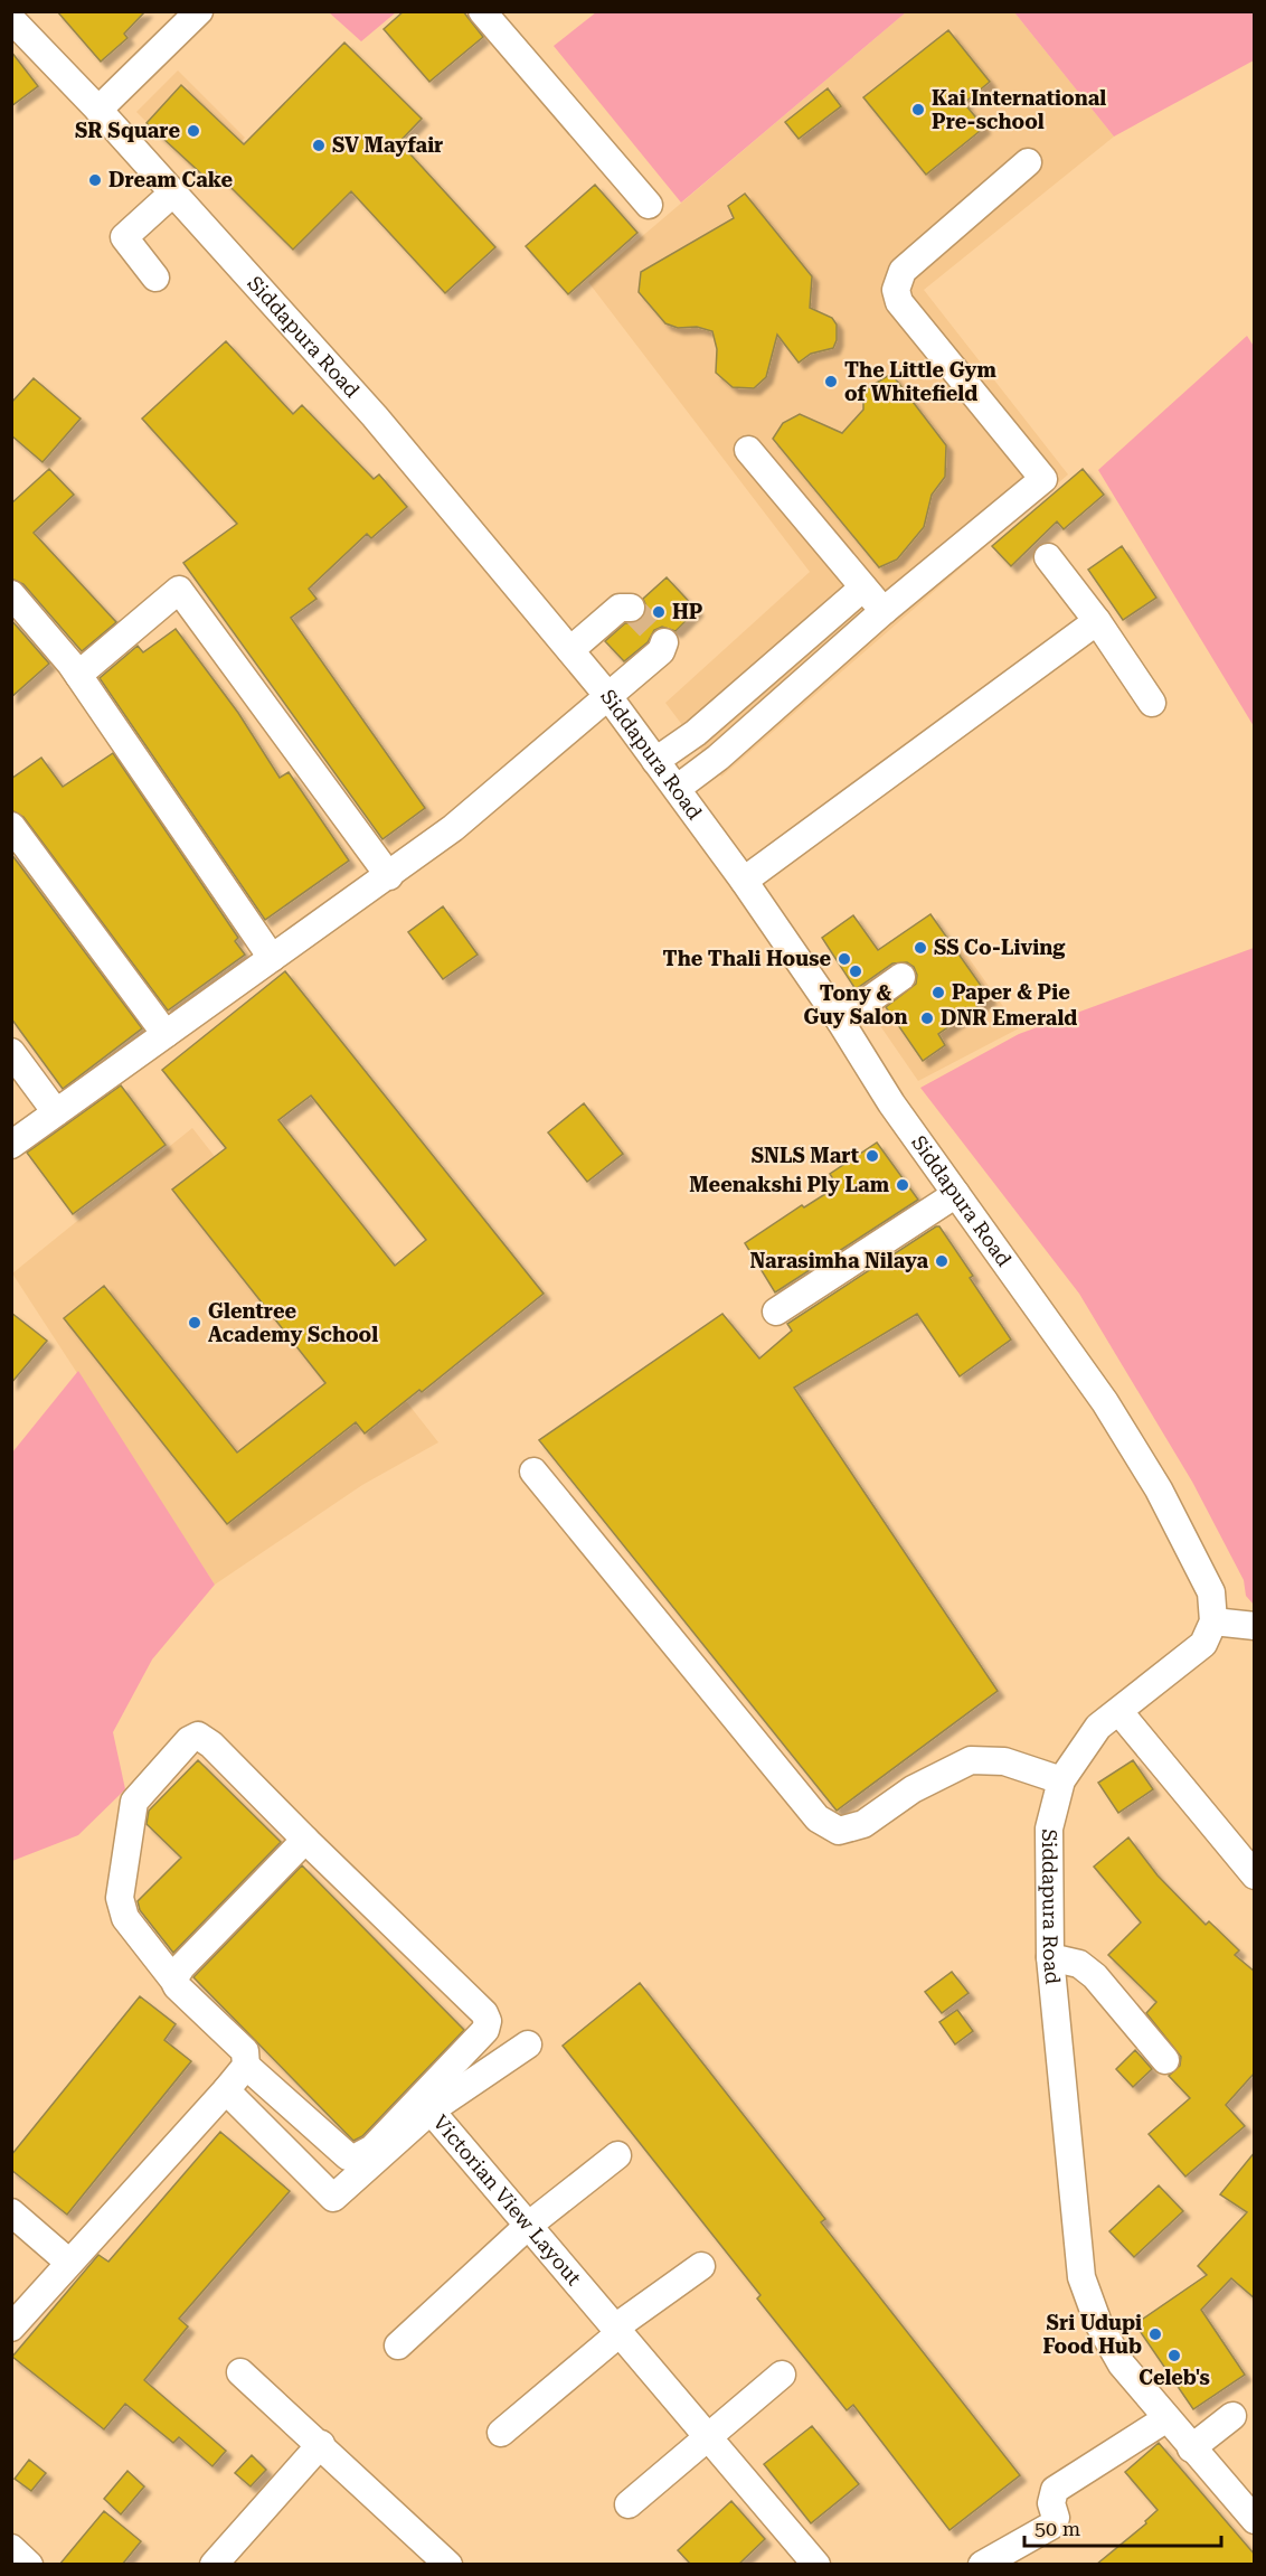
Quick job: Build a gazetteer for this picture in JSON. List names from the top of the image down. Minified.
{"streets":{"street":["Siddapura Road","Victorian View Layout"]},"places":["Kai International Pre-school","SR Square","SV Mayfair","Dream Cake","The Little Gym of Whitefield","HP","SS Co-Living","The Thali House","Tony & Guy Salon","Paper & Pie","DNR Emerald","SNLS Mart","Meenakshi Ply Lam","Narasimha Nilaya","Glentree Academy School","Sri Udupi Food Hub","Celeb's"],"scale_bar":"50 m"}
